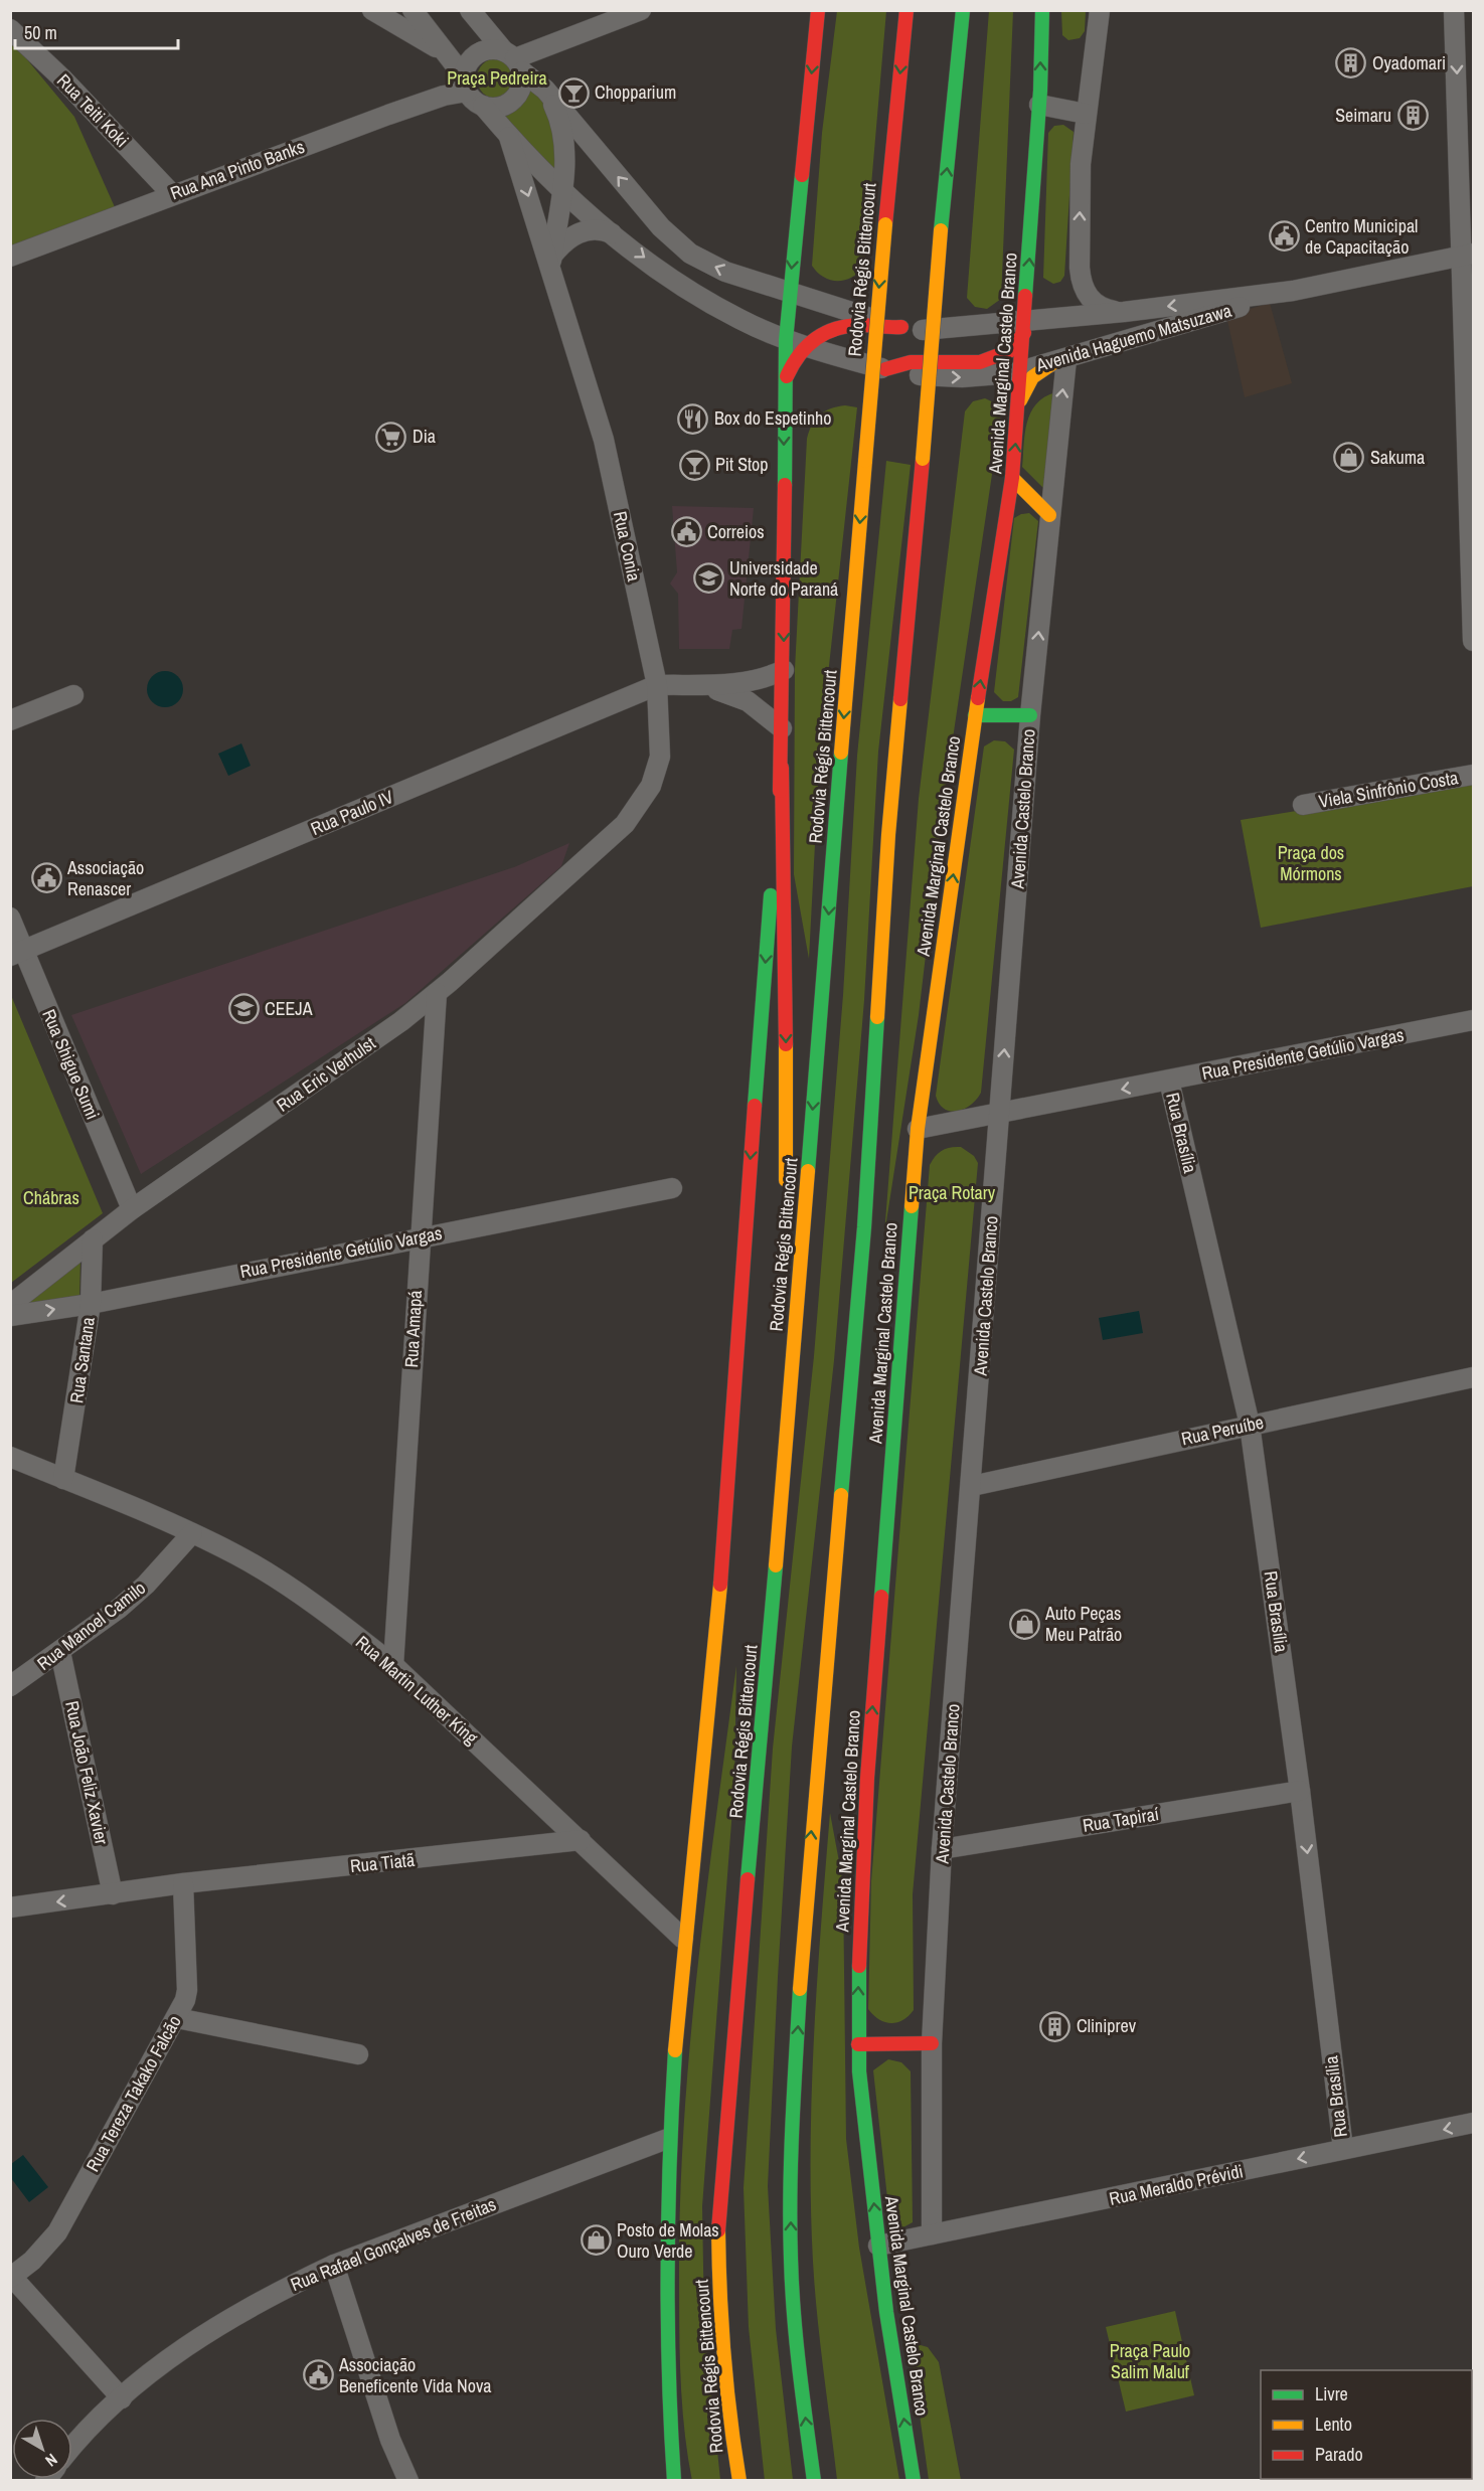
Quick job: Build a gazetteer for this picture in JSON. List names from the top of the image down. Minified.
{"streets":{"main road":["Rodovia Régis Bittencourt","Avenida Marginal Castelo Branco"],"street":["Rua Teiti Koki","Rua Ana Pinto Banks","Avenida Haguemo Matsuzawa","Rua Conia","Viela Sinfrônio Costa","Avenida Castelo Branco","Rua Paulo IV","Rua Presidente Getúlio Vargas","Rua Shigue Sumi","Rua Eric Verhulst","Rua Brasília","Rua Amapá","Rua Santana","Rua Peruíbe","Rua Manoel Camilo","Rua Martin Luther King","Rua João Feliz Xavier","Rua Tapiraí","Rua Tiatã","Rua Tereza Takako Falcão","Rua Meraldo Prévidi","Rua Rafael Gonçalves de Freitas"]},"crossings":[["Rua Teiti Koki","Rua Ana Pinto Banks"],["Rua Ana Pinto Banks","Avenida Haguemo Matsuzawa"],["Avenida Haguemo Matsuzawa","Avenida Marginal Castelo Branco"],["Avenida Haguemo Matsuzawa","Rua Conia"],["Avenida Haguemo Matsuzawa","Avenida Castelo Branco"],["Avenida Marginal Castelo Branco","Rua Presidente Getúlio Vargas"],["Avenida Marginal Castelo Branco","Rua Meraldo Prévidi"],["Rua Conia","Rua Paulo IV"],["Rua Conia","Rua Eric Verhulst"],["Avenida Castelo Branco","Rua Presidente Getúlio Vargas"],["Avenida Castelo Branco","Rua Peruíbe"],["Avenida Castelo Branco","Rua Tapiraí"],["Avenida Castelo Branco","Rua Meraldo Prévidi"],["Rua Paulo IV","Rua Shigue Sumi"],["Rua Presidente Getúlio Vargas","Rua Brasília"],["Rua Presidente Getúlio Vargas","Rua Amapá"],["Rua Presidente Getúlio Vargas","Rua Santana"],["Rua Shigue Sumi","Rua Eric Verhulst"],["Rua Eric Verhulst","Rua Amapá"],["Rua Eric Verhulst","Rua Santana"],["Rua Brasília","Rua Peruíbe"],["Rua Brasília","Rua Tapiraí"],["Rua Brasília","Rua Meraldo Prévidi"],["Rua Amapá","Rua Martin Luther King"],["Rua Santana","Rua Martin Luther King"],["Rua Manoel Camilo","Rua Martin Luther King"],["Rua Manoel Camilo","Rua João Feliz Xavier"],["Rua Martin Luther King","Rua Tiatã"],["Rua João Feliz Xavier","Rua Tiatã"],["Rua Tiatã","Rua Tereza Takako Falcão"]],"one_way":["Avenida Castelo Branco","Rua Meraldo Prévidi"],"parks":["Praça Pedreira","Praça dos Mórmons","Praça Rotary","Chábras","Praça Paulo Salim Maluf"],"places":{"building":["Oyadomari","Seimaru","Cliniprev"],"bar":["Chopparium","Pit Stop"],"public building":["Centro Municipal de Capacitação","Correios","Associação Renascer","Associação Beneficente Vida Nova"],"restaurant":["Box do Espetinho"],"supermarket":["Dia"],"shop":["Sakuma","Auto Peças Meu Patrão","Posto de Molas Ouro Verde"],"school or university":["Universidade Norte do Paraná","CEEJA"]},"legend":["Livre","Lento","Parado"],"scale_bar":"50 m","north":"bottom right"}
